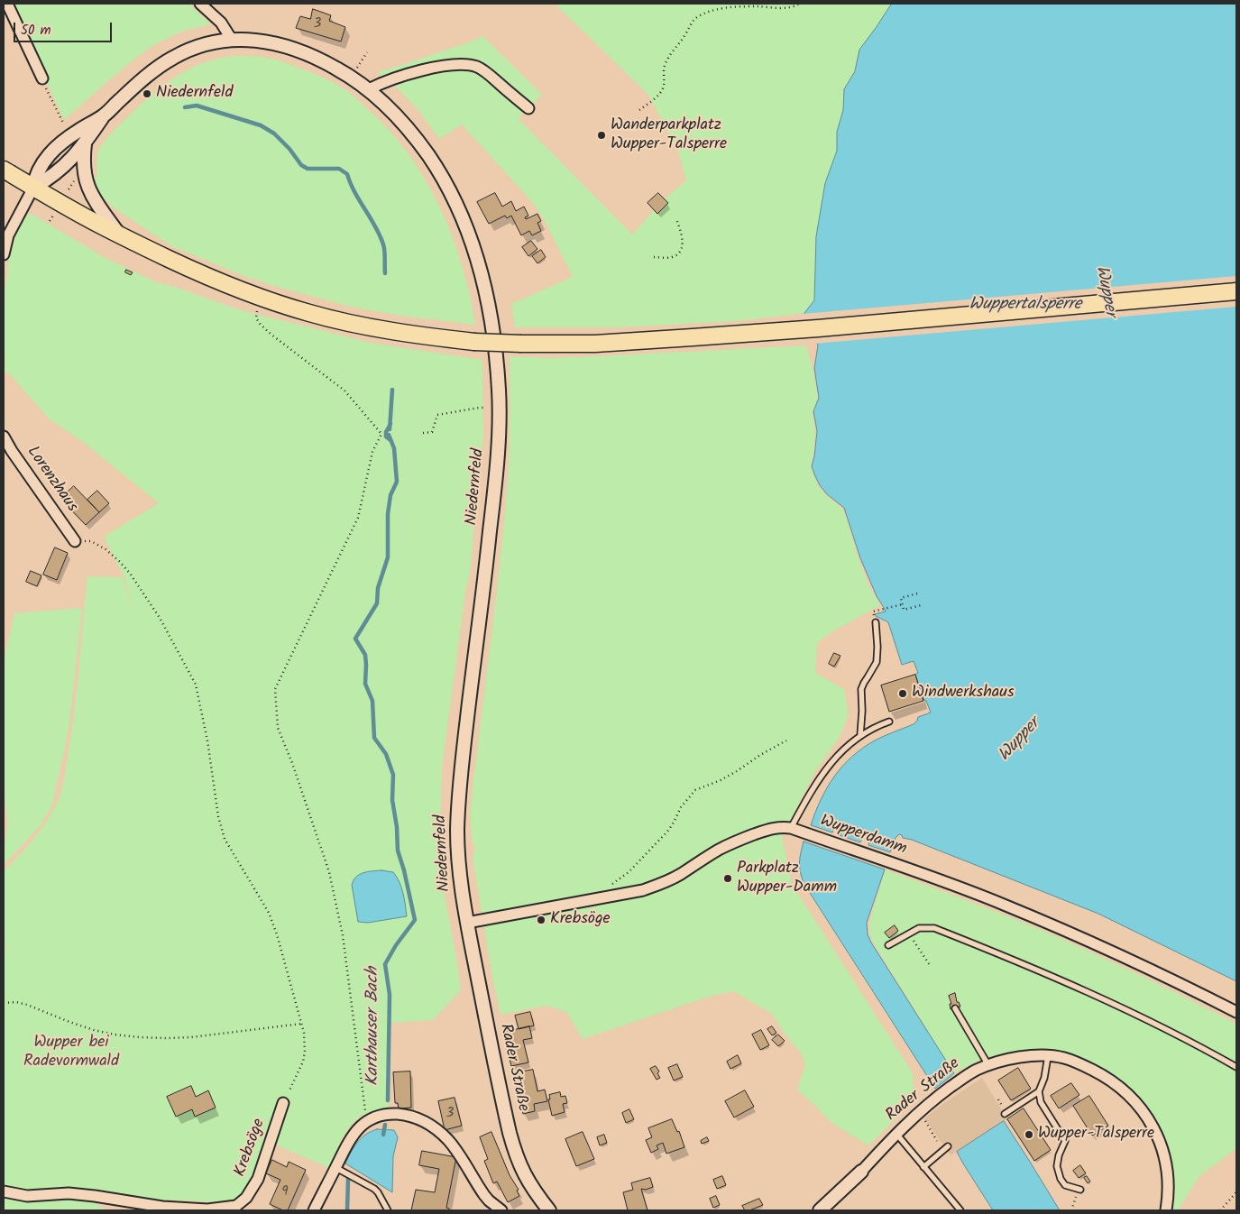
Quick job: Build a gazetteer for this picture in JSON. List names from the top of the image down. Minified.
{"streets":{"street":["Lorenzhaus","Niedernfeld","Wupperdamm","Rader Straße","Krebsöge"]},"crossings":[["Niedernfeld","Wupperdamm"],["Niedernfeld","Rader Straße"],["Wupperdamm","Rader Straße"]],"water":["Wupper","Wuppertalsperre","Karthauser Bach"],"parks":["Wupper bei Radevormwald"],"places":["Niedernfeld","Wanderparkplatz Wupper-Talsperre","Windwerkshaus","Parkplatz Wupper-Damm","Krebsöge","Wupper-Talsperre"],"house_numbers":["3","3","9"],"scale_bar":"50 m"}
